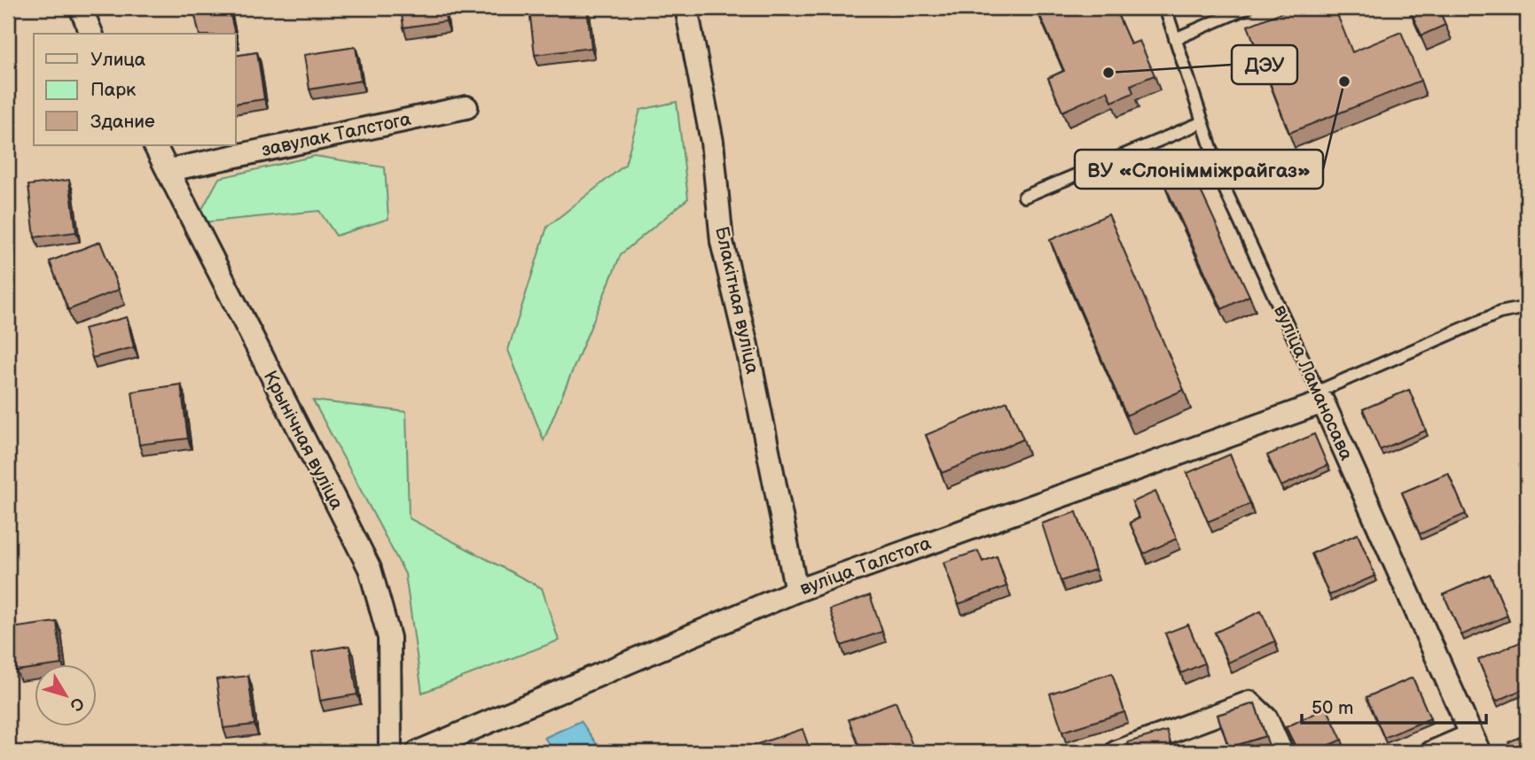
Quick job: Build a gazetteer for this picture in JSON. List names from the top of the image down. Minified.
{"streets":{"street":["завулак Талстога","Блакітная вуліца","вуліца Ламаносава","Крынічная вуліца","вуліца Талстога"]},"crossings":[["завулак Талстога","Крынічная вуліца"],["Блакітная вуліца","вуліца Талстога"],["вуліца Ламаносава","вуліца Талстога"]],"places":["ДЭУ","ВУ «Слонімміжрайгаз»"],"legend":["Улица","Парк","Здание"],"scale_bar":"50 m","north":"bottom right"}
